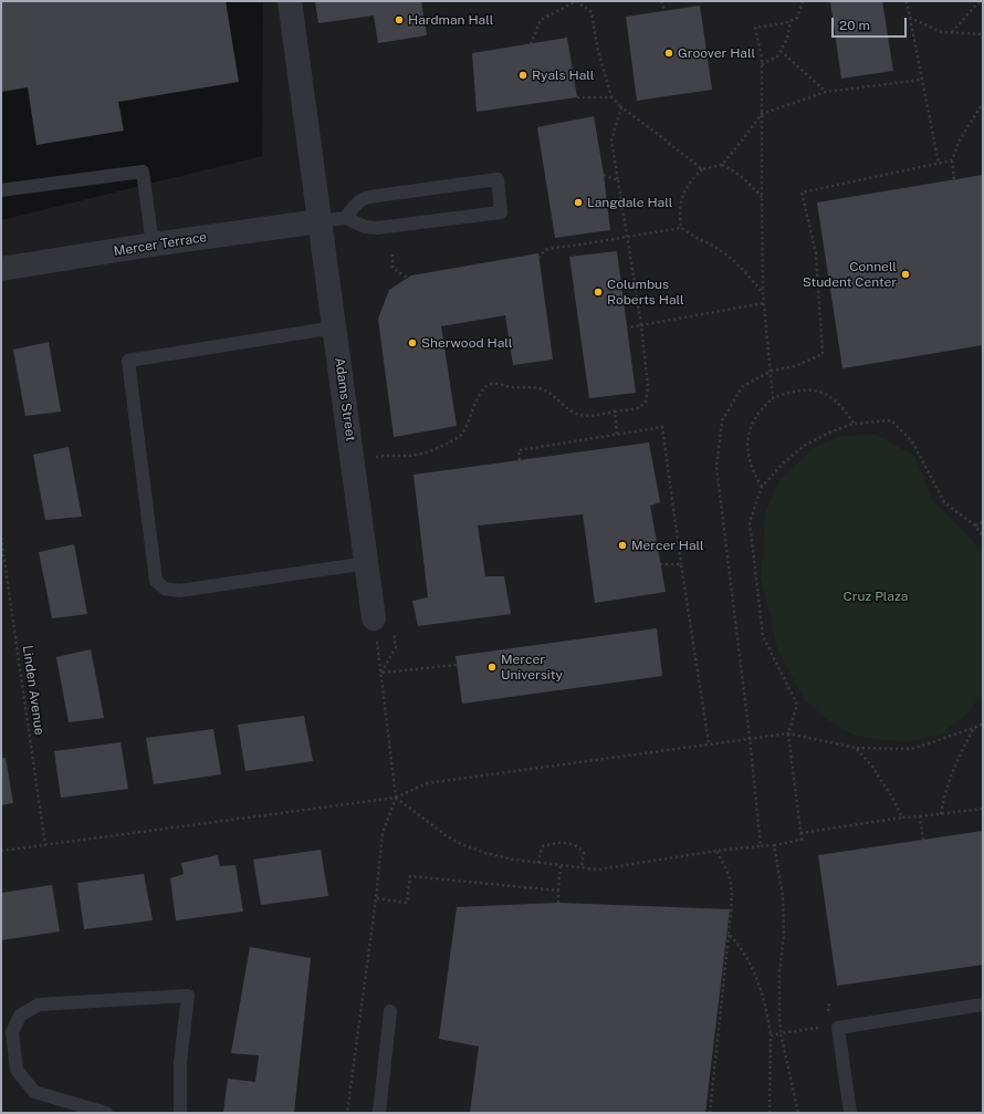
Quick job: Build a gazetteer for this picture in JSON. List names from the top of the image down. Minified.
{"streets":{"street":["Mercer Terrace","Adams Street"],"path":["Linden Avenue"]},"crossings":[["Mercer Terrace","Adams Street"]],"parks":["Cruz Plaza"],"places":["Hardman Hall","Groover Hall","Ryals Hall","Langdale Hall","Connell Student Center","Columbus Roberts Hall","Sherwood Hall","Mercer Hall","Mercer University"],"scale_bar":"20 m"}
